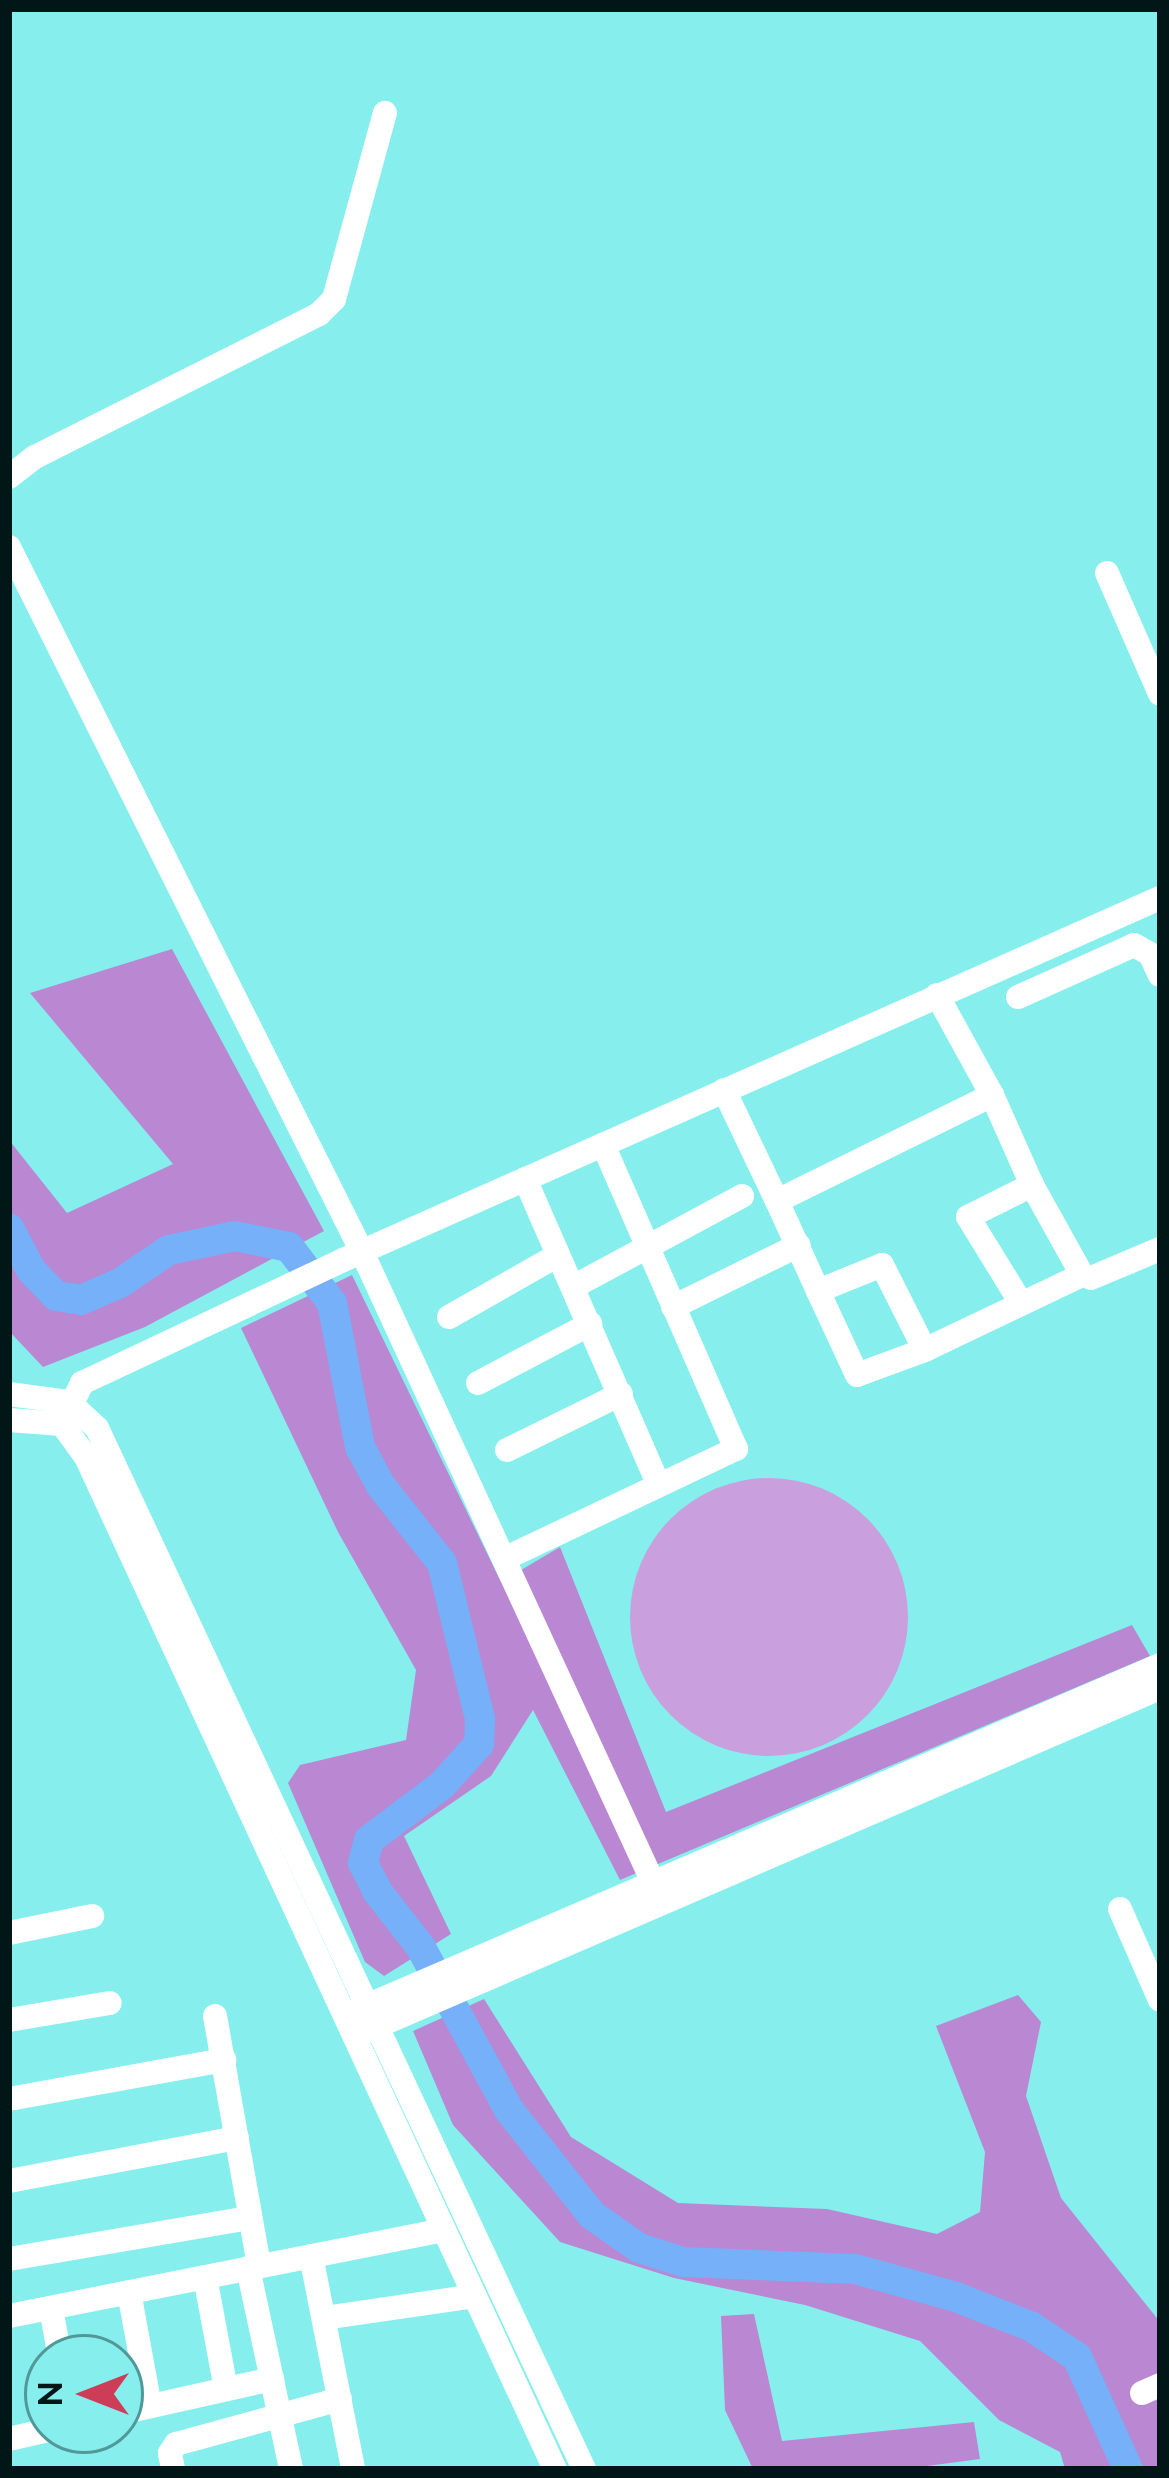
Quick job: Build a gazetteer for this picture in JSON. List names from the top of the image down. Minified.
{"north":"left"}
